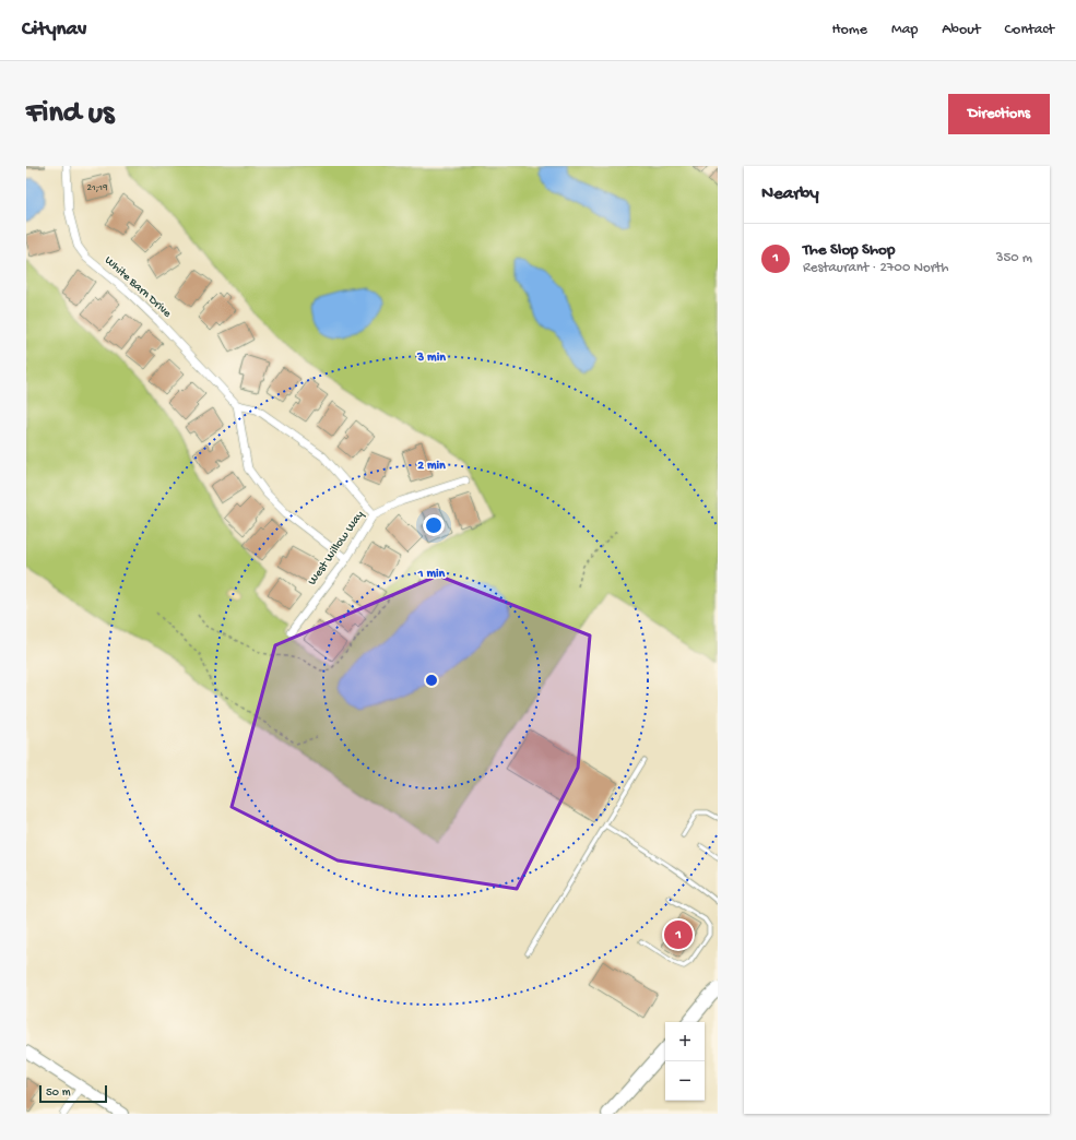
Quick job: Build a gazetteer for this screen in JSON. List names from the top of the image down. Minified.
{"streets":{"street":["White Barn Drive","West Willow Way"]},"house_numbers":["21;19"],"scale_bar":"50 m","page":{"header":"Citynav","nav":["Home","Map","About","Contact"],"buttons":"Directions","title":"Find us","heading":"Nearby","list":[{"mark":"1","name":"The Slop Shop","note":"Restaurant · 2700 North","value":"350 m"}],"pins":"1","map_buttons":["+","−"],"scale":"50 m"},"rings":["3 min","2 min","1 min"]}
